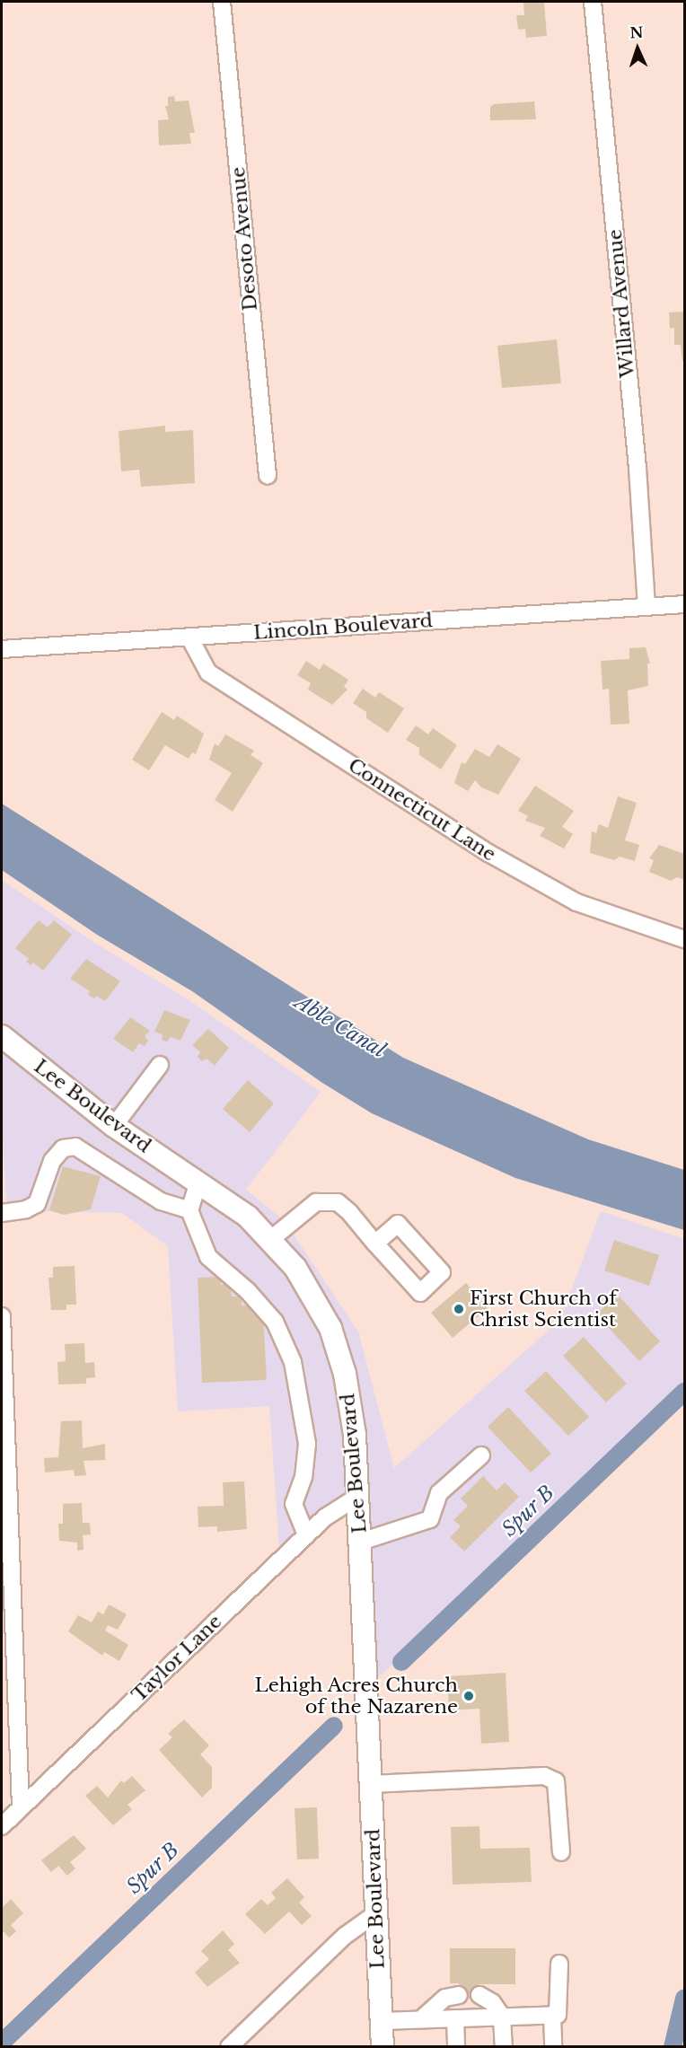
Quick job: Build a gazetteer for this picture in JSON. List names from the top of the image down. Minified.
{"streets":{"main road":["Lee Boulevard"],"street":["Desoto Avenue","Willard Avenue","Lincoln Boulevard","Connecticut Lane","Taylor Lane"]},"crossings":[["Willard Avenue","Lincoln Boulevard"],["Lincoln Boulevard","Connecticut Lane"],["Lee Boulevard","Taylor Lane"]],"water":["Able Canal","Spur B"],"places":["First Church of Christ Scientist","Lehigh Acres Church of the Nazarene"],"north":"top"}
